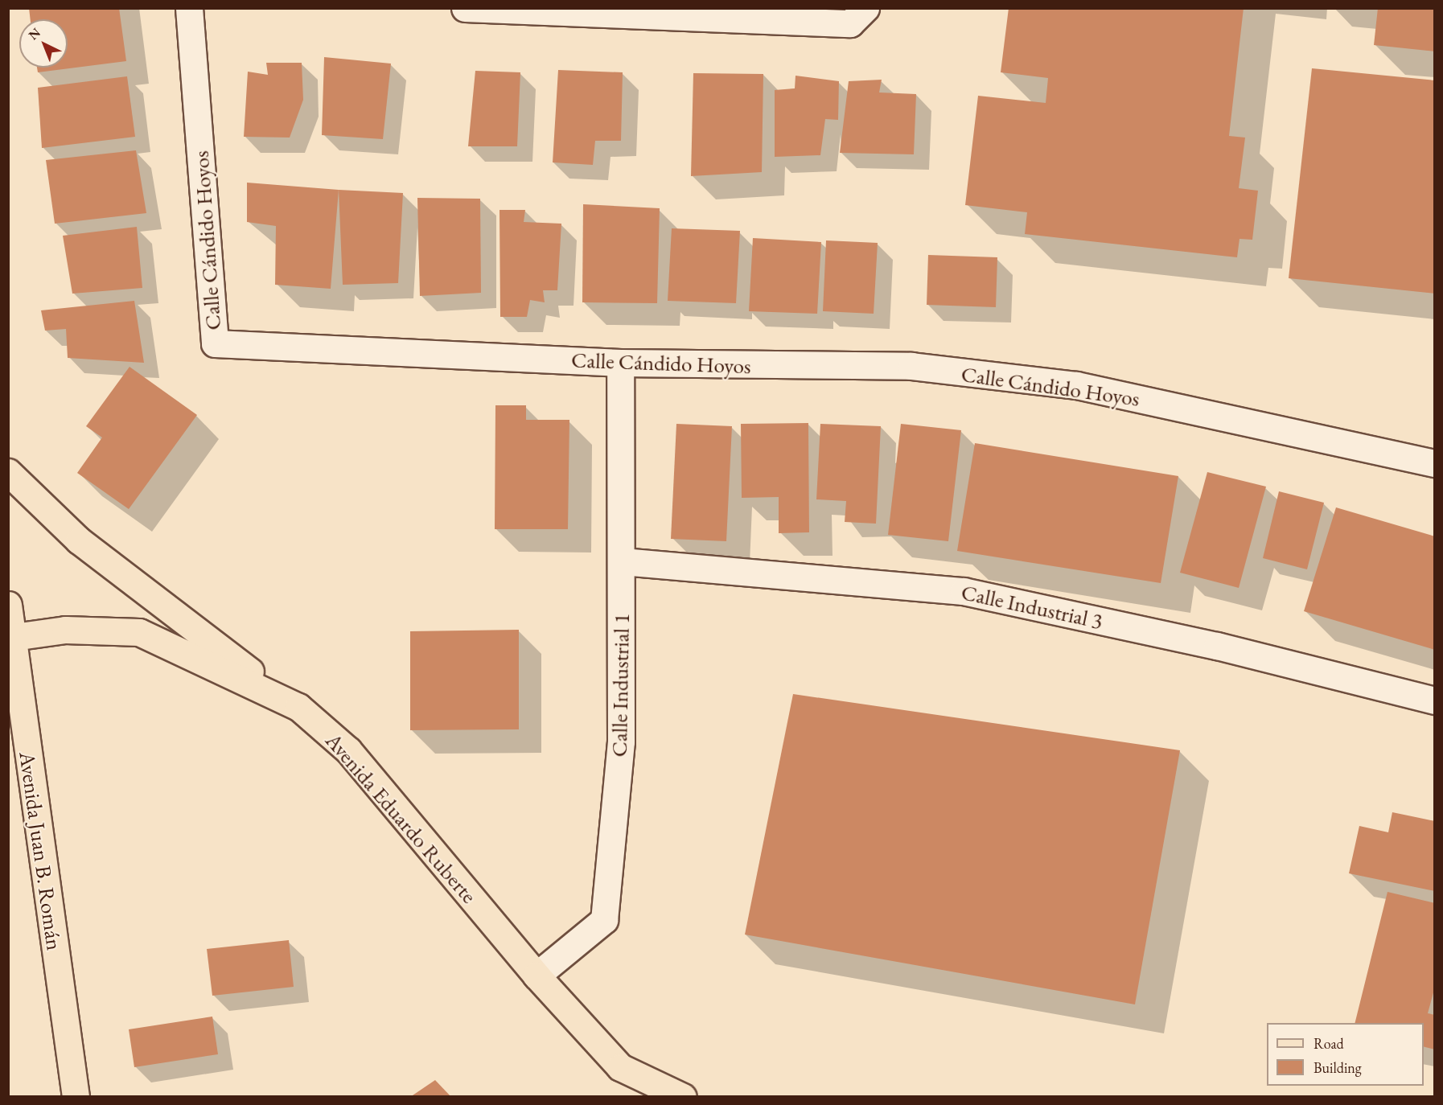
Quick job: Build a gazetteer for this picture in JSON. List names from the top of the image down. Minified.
{"streets":{"main road":["Avenida Eduardo Ruberte","Avenida Juan B. Román"],"street":["Calle Cándido Hoyos","Calle Industrial 3","Calle Industrial 1"]},"crossings":[["Calle Cándido Hoyos","Calle Industrial 1"],["Calle Industrial 3","Calle Industrial 1"],["Calle Industrial 1","Avenida Eduardo Ruberte"],["Avenida Eduardo Ruberte","Avenida Juan B. Román"]],"legend":["Road","Building"],"north":"top left"}
